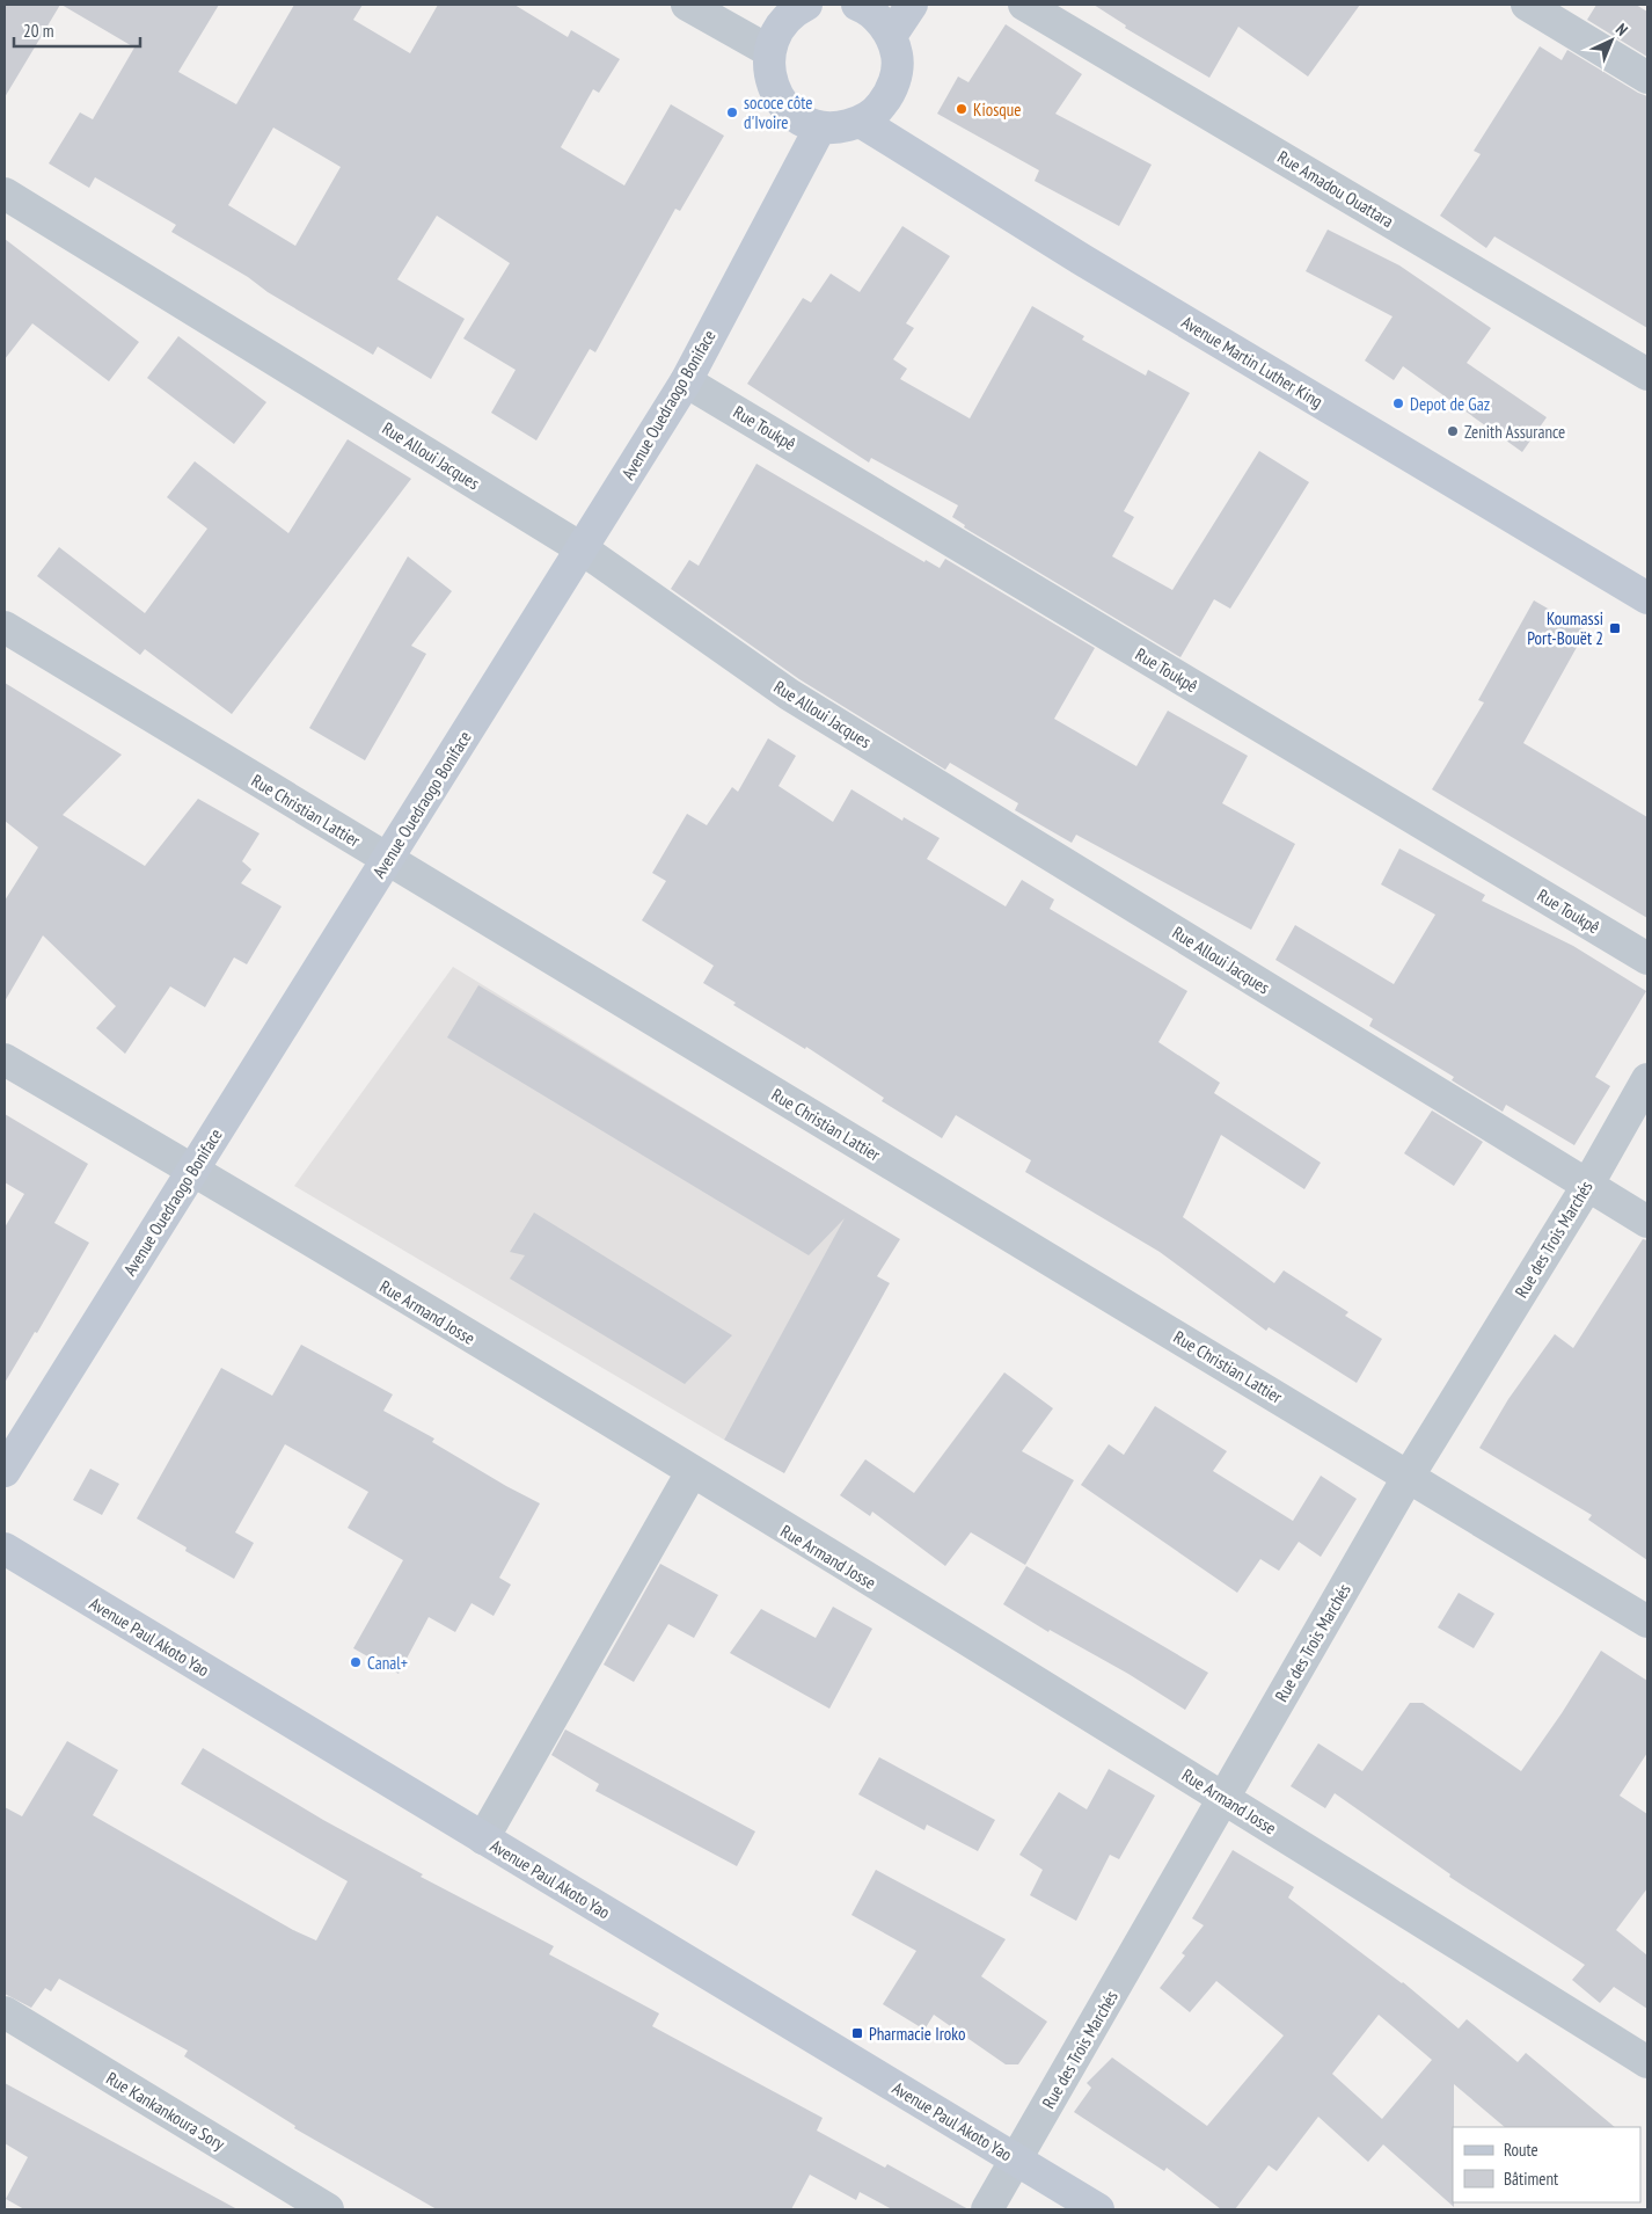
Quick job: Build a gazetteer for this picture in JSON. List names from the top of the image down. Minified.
{"streets":{"street":["Rue Amadou Ouattara","Avenue Martin Luther King","Avenue Ouedraogo Boniface","Rue Toukpê","Rue Alloui Jacques","Rue Christian Lattier","Rue des Trois Marchés","Rue Armand Josse","Avenue Paul Akoto Yao","Rue Kankankoura Sory"]},"crossings":[["Avenue Ouedraogo Boniface","Rue Toukpê"],["Avenue Ouedraogo Boniface","Rue Alloui Jacques"],["Avenue Ouedraogo Boniface","Rue Christian Lattier"],["Avenue Ouedraogo Boniface","Rue Armand Josse"],["Rue Alloui Jacques","Rue des Trois Marchés"],["Rue Christian Lattier","Rue des Trois Marchés"],["Rue des Trois Marchés","Rue Armand Josse"],["Rue des Trois Marchés","Avenue Paul Akoto Yao"]],"places":{"other":["Kiosque","sococe côte d'Ivoire","Depot de Gaz","Zenith Assurance","Canal+"],"transit":["Koumassi Port-Bouët 2","Pharmacie Iroko"]},"legend":["Route","Bâtiment"],"scale_bar":"20 m","north":"top right"}
